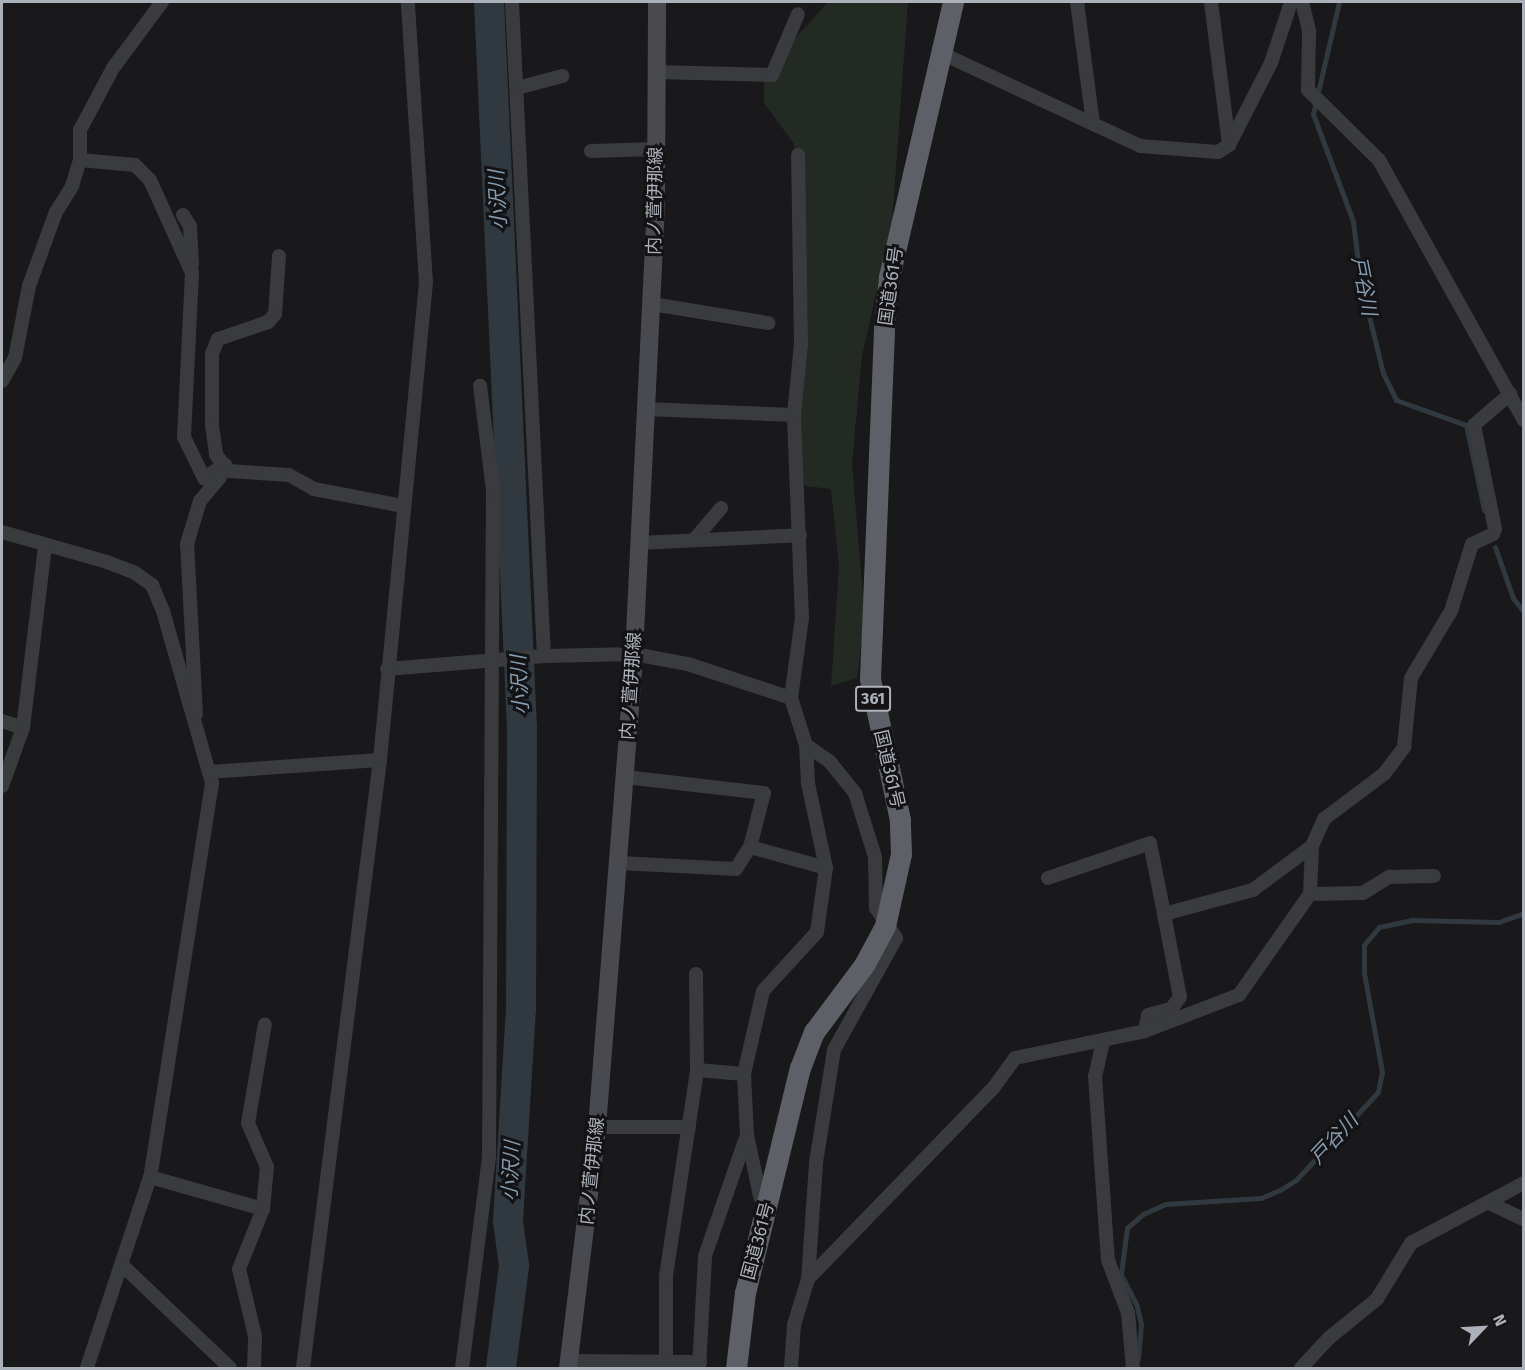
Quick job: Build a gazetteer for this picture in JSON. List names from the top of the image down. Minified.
{"streets":{"highway":["国道361号","361"],"main road":["内ノ萱伊那線"]},"water":["小沢川","戸谷川"],"north":"top right"}
